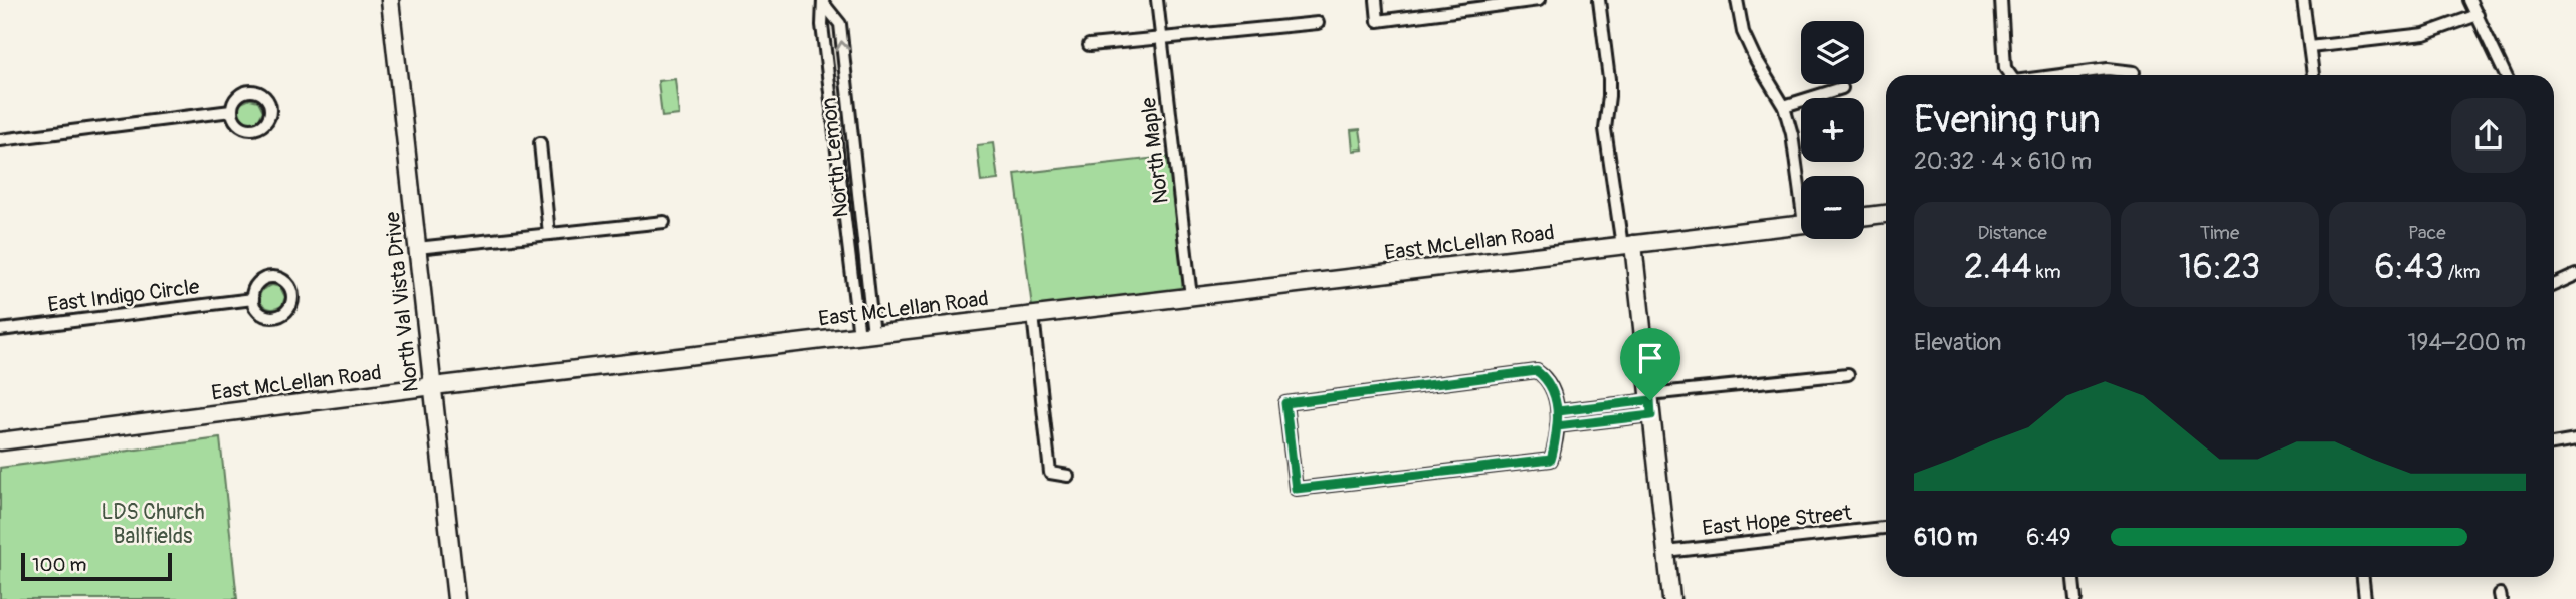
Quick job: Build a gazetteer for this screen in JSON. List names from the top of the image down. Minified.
{"streets":{"street":["North Maple","North Lemon","East McLellan Road","East Indigo Circle","North Val Vista Drive","East Hope Street"]},"crossings":[["North Maple","East McLellan Road"],["North Lemon","East McLellan Road"],["East McLellan Road","North Val Vista Drive"]],"parks":["LDS Church Ballfields"],"scale_bar":"100 m","page":{"map_buttons":["+","−"],"heading":["Evening run","20:32 · 4 × 610 m"],"stats":[["Distance","2.44 km"],["Time","16:23"],["Pace","6:43 /km"]],"chart":["Elevation","194–200 m"],"list":[{"name":"610 m","note":"6:49"}],"scale":"100 m"}}
